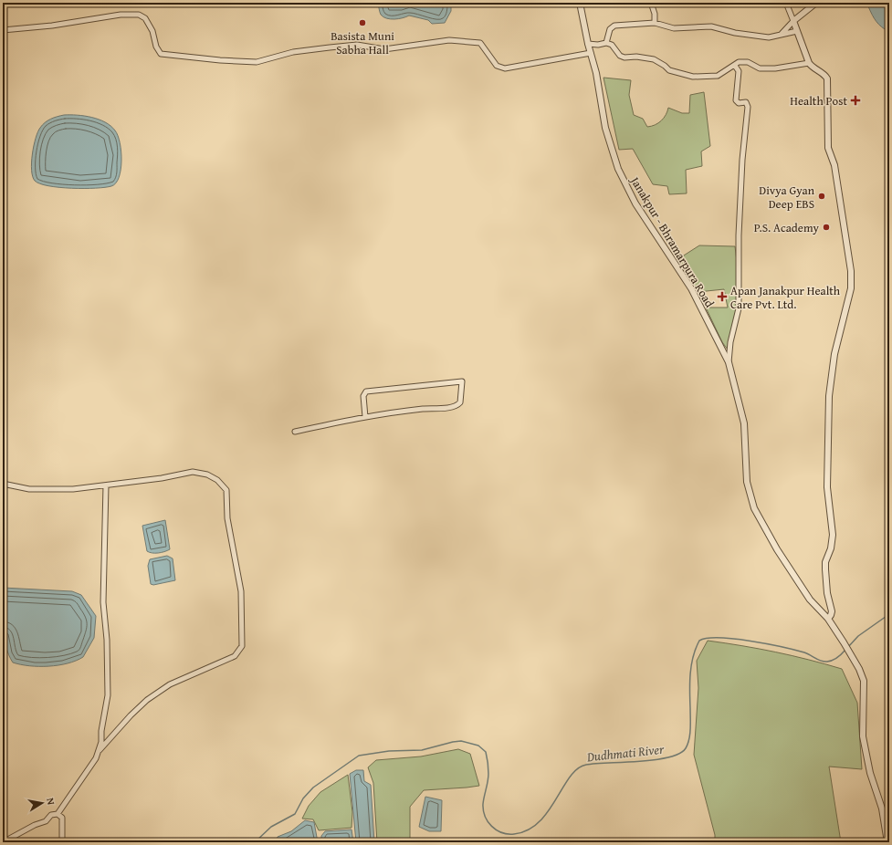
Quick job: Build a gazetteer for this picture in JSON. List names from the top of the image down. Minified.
{"streets":{"street":["Janakpur - Bhramarpura Road"]},"water":["Dudhmati River"],"places":{"other":["Basista Muni Sabha Hall","Divya Gyan Deep EBS","P.S. Academy"],"health":["Health Post","Apan Janakpur Health Care Pvt. Ltd."]},"north":"right"}
